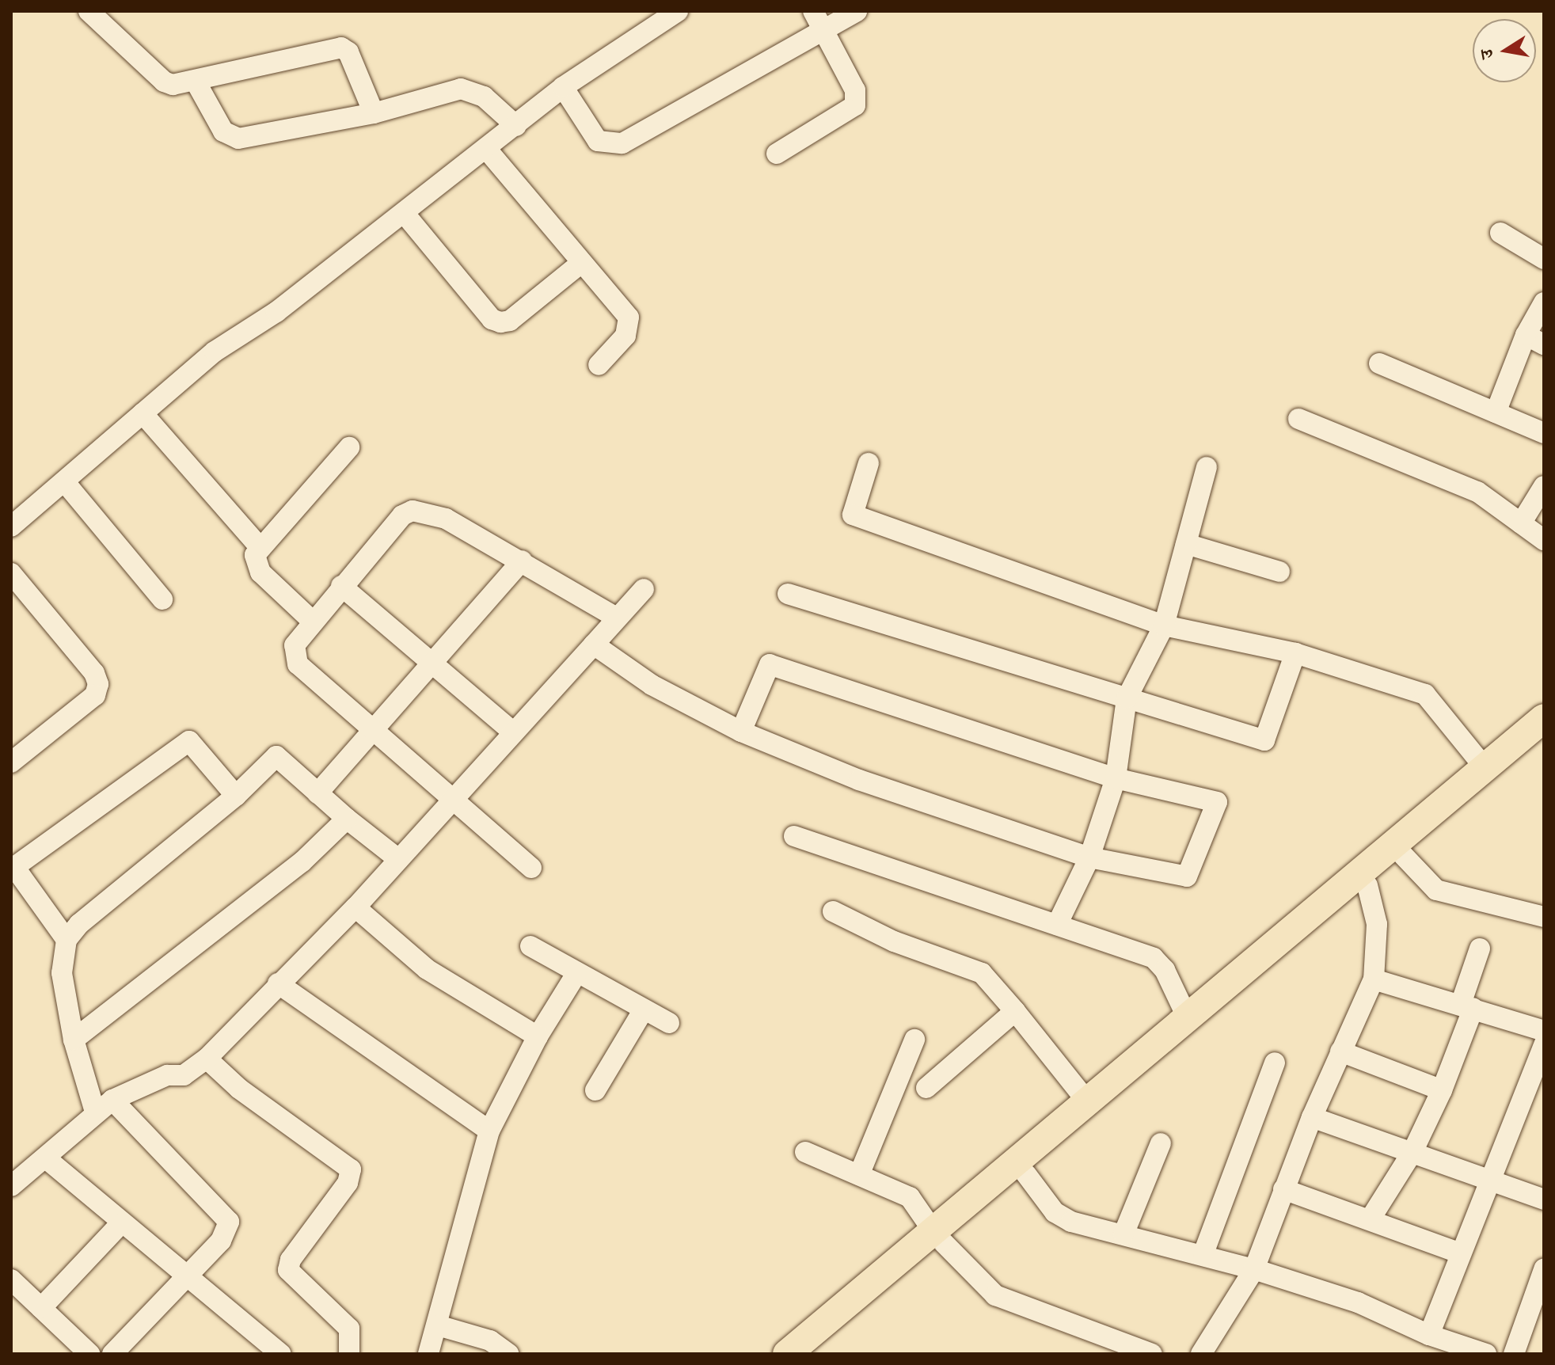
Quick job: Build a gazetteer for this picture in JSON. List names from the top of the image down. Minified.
{"north":"left"}
